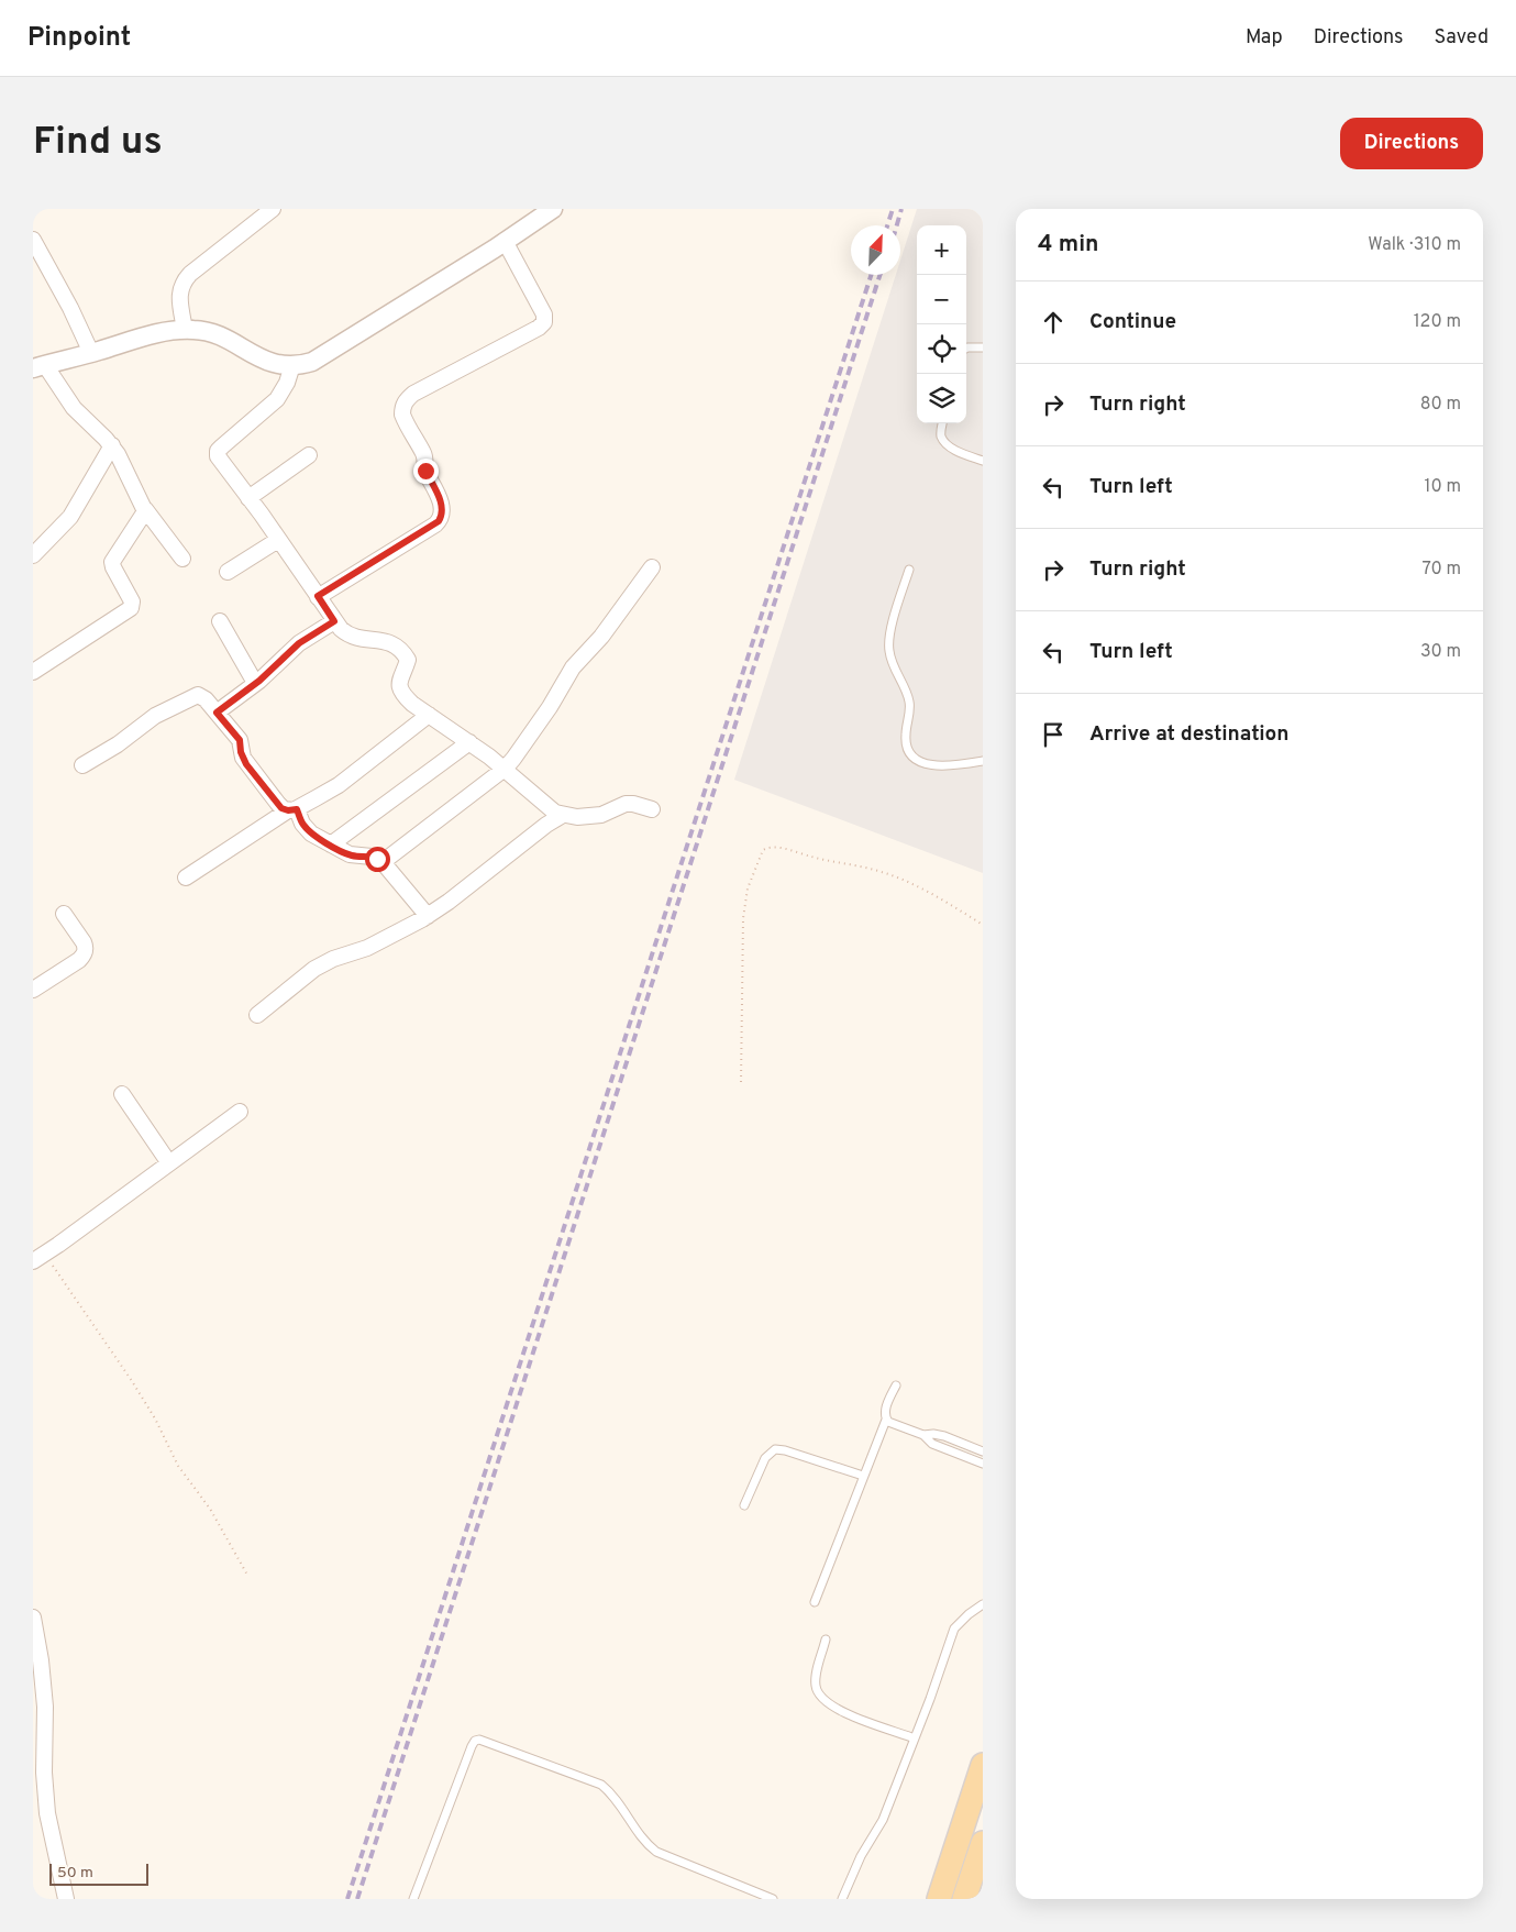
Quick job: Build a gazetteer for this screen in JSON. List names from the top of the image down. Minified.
{"scale_bar":"50 m","north":"top right","page":{"header":"Pinpoint","nav":["Map","Directions","Saved"],"buttons":"Directions","title":"Find us","heading":["4 min","Walk · 310 m"],"map_buttons":["+","−"],"list":[["Continue","120 m"],["Turn right","80 m"],["Turn left","10 m"],["Turn right","70 m"],["Turn left","30 m"],"Arrive at destination"],"scale":"50 m"}}
